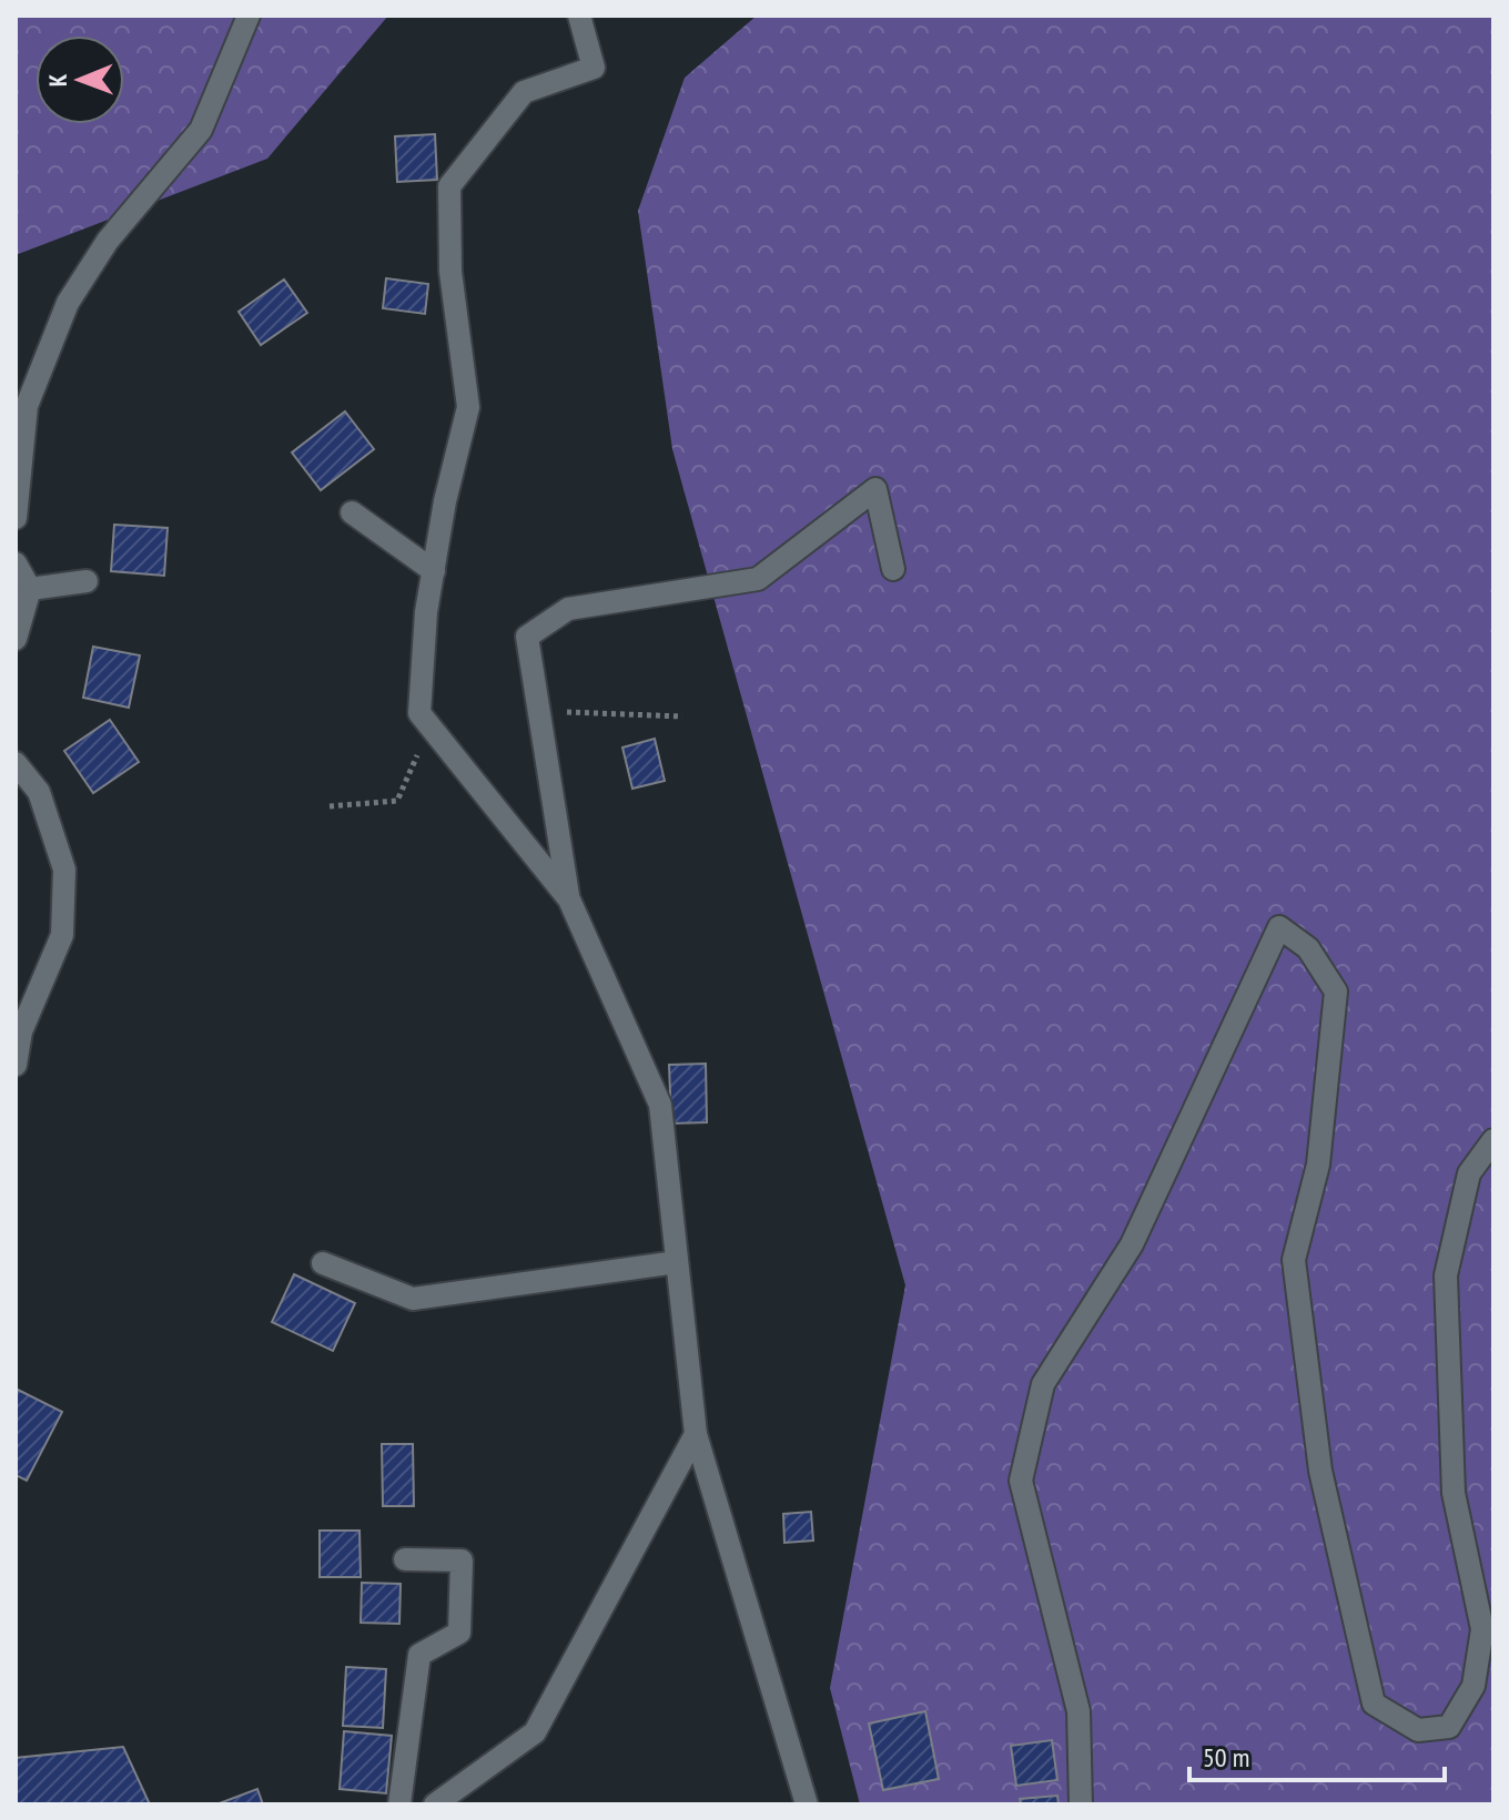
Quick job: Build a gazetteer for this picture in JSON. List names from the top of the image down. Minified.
{"scale_bar":"50 m","north":"left"}
